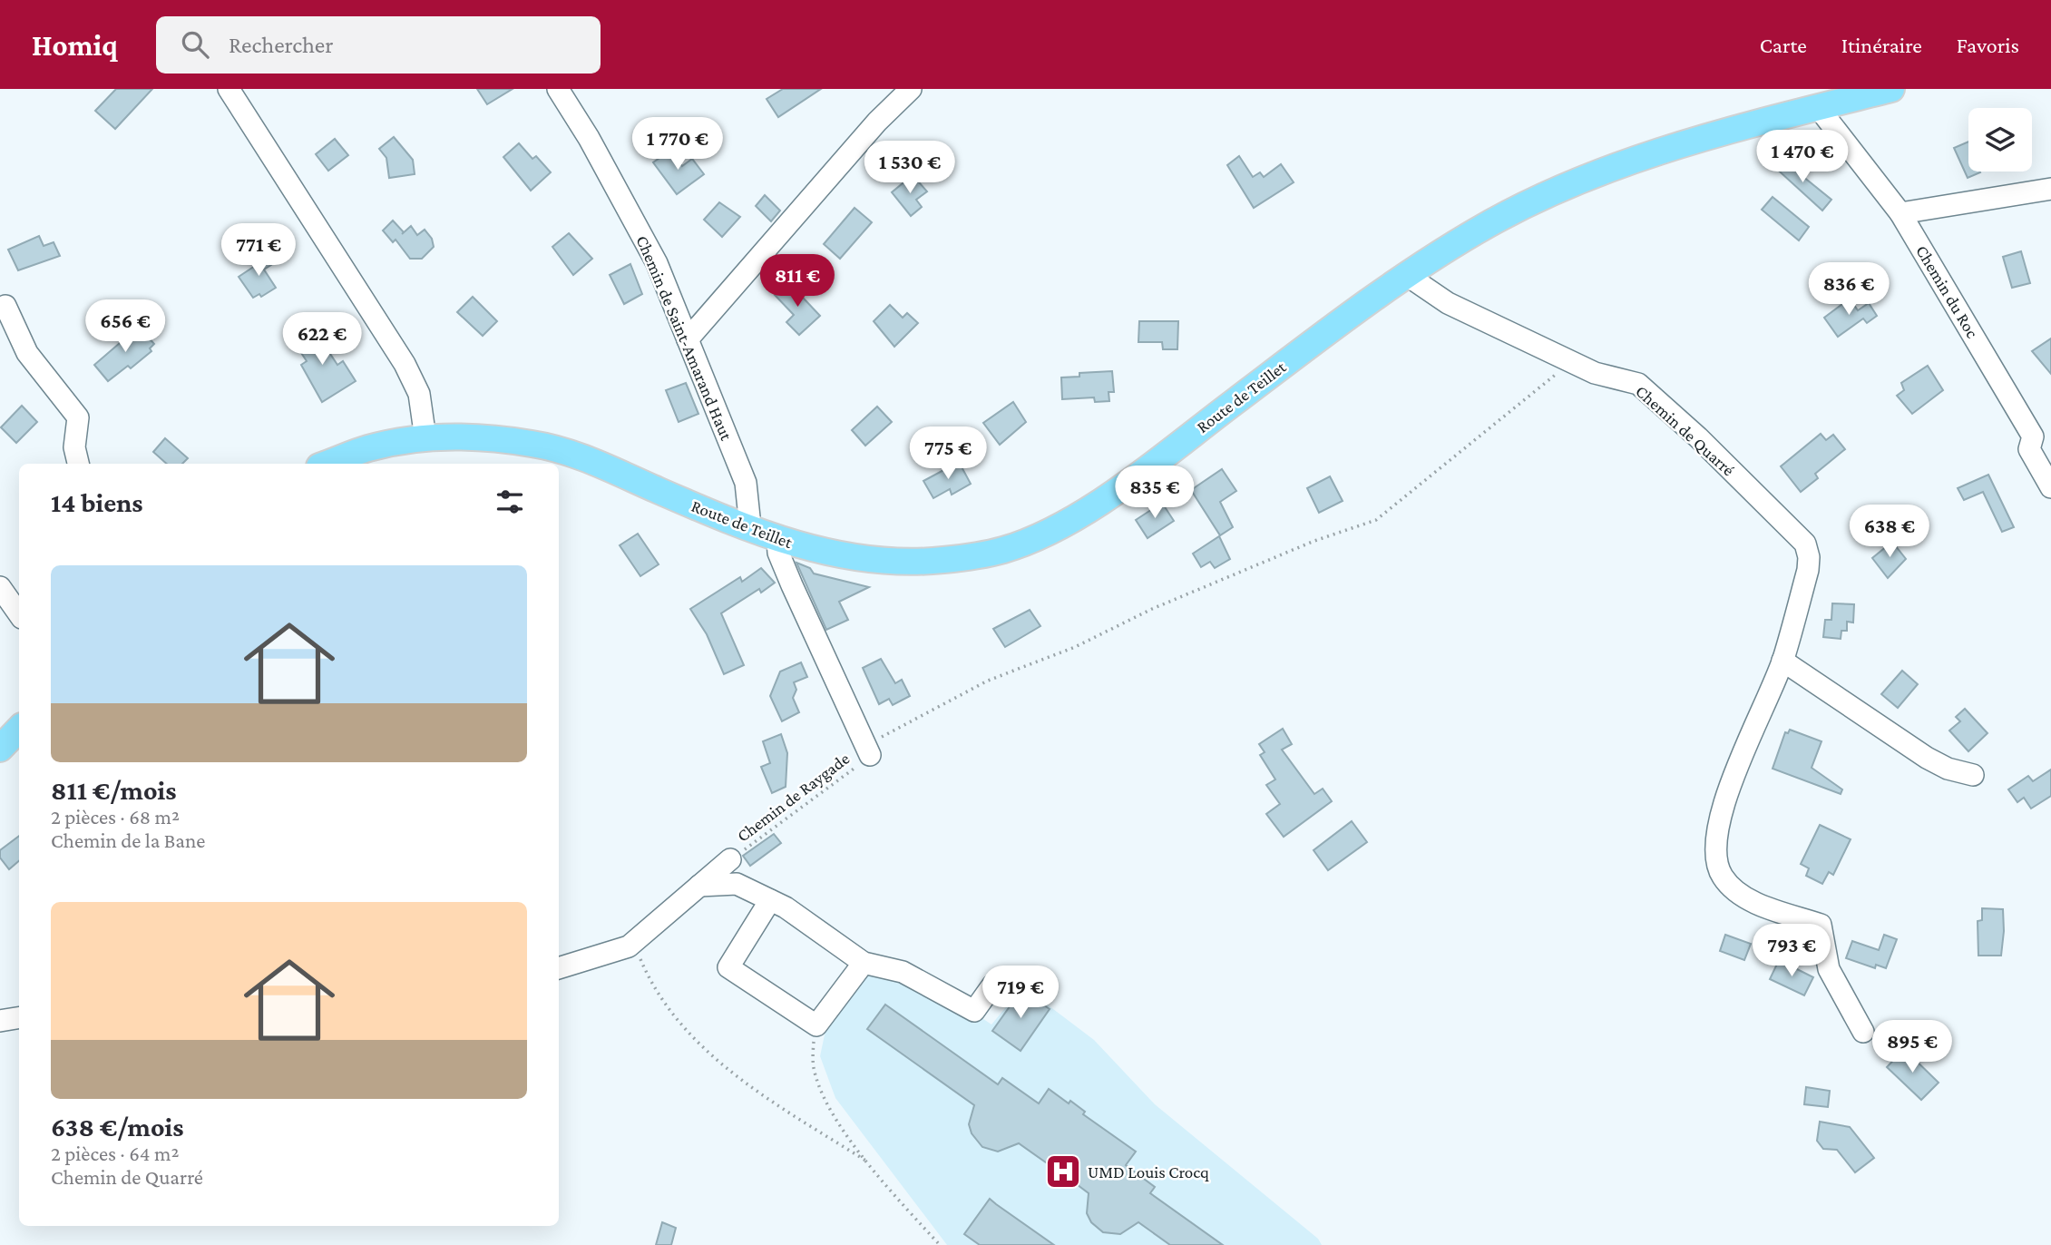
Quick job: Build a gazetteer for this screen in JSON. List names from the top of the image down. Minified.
{"streets":{"main road":["Route de Teillet"],"street":["Chemin du Roc","Chemin de Saint-Amarand Haut","Chemin de Quarré"],"path":["Chemin de Raygade"]},"crossings":[["Chemin du Roc","Route de Teillet"],["Chemin de Saint-Amarand Haut","Route de Teillet"],["Route de Teillet","Chemin de Quarré"],["Chemin de Quarré","Chemin de Raygade"]],"places":{"hospital":["UMD Louis Crocq"]},"page":{"header":"Homiq","search":"Rechercher","nav":["Carte","Itinéraire","Favoris"],"price":["1 770 €","1 470 €","1 530 €","771 €","811 €","836 €","656 €","622 €","775 €","835 €","638 €","793 €","719 €","895 €"],"heading":"14 biens","list":[{"name":"811 €/mois","note":"2 pièces · 68 m² · Chemin de la Bane"},{"name":"638 €/mois","note":"2 pièces · 64 m² · Chemin de Quarré"}]}}
